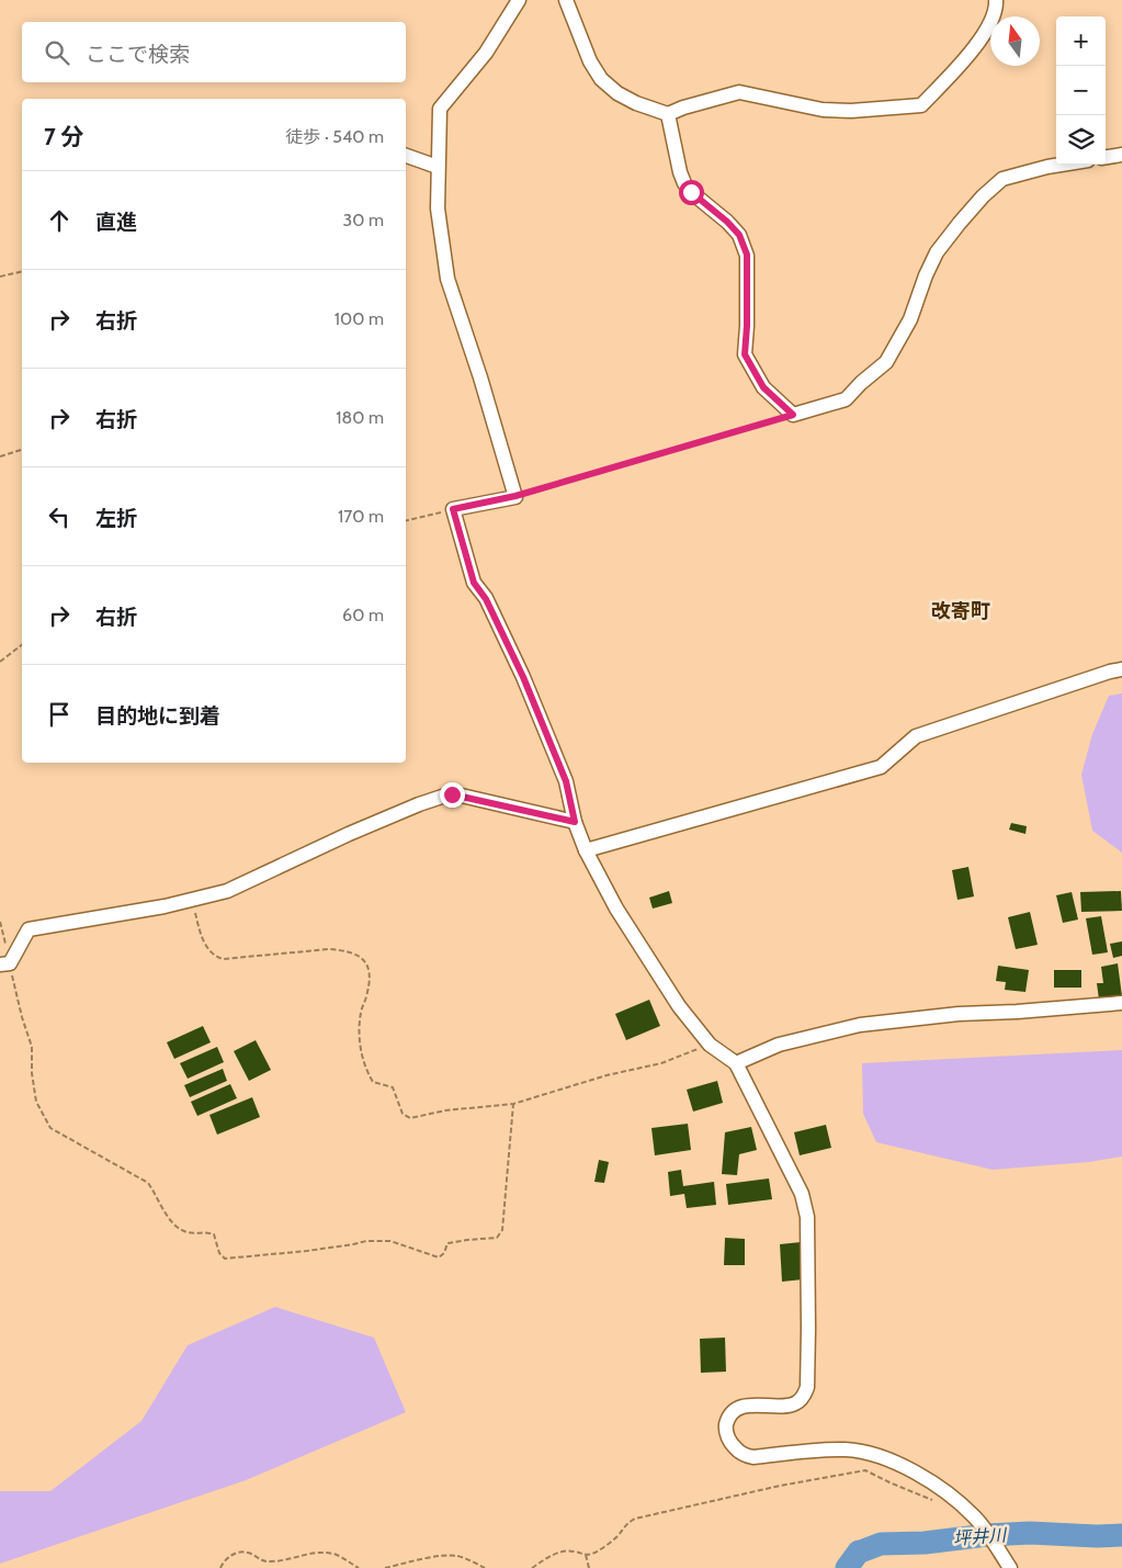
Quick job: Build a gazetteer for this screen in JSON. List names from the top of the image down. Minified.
{"districts":["改寄町"],"water":["坪井川"],"north":"top","page":{"map_buttons":["+","−"],"search":"ここで検索","heading":["7 分","徒歩 · 540 m"],"list":[["直進","30 m"],["右折","100 m"],["右折","180 m"],["左折","170 m"],["右折","60 m"],"目的地に到着"]}}
